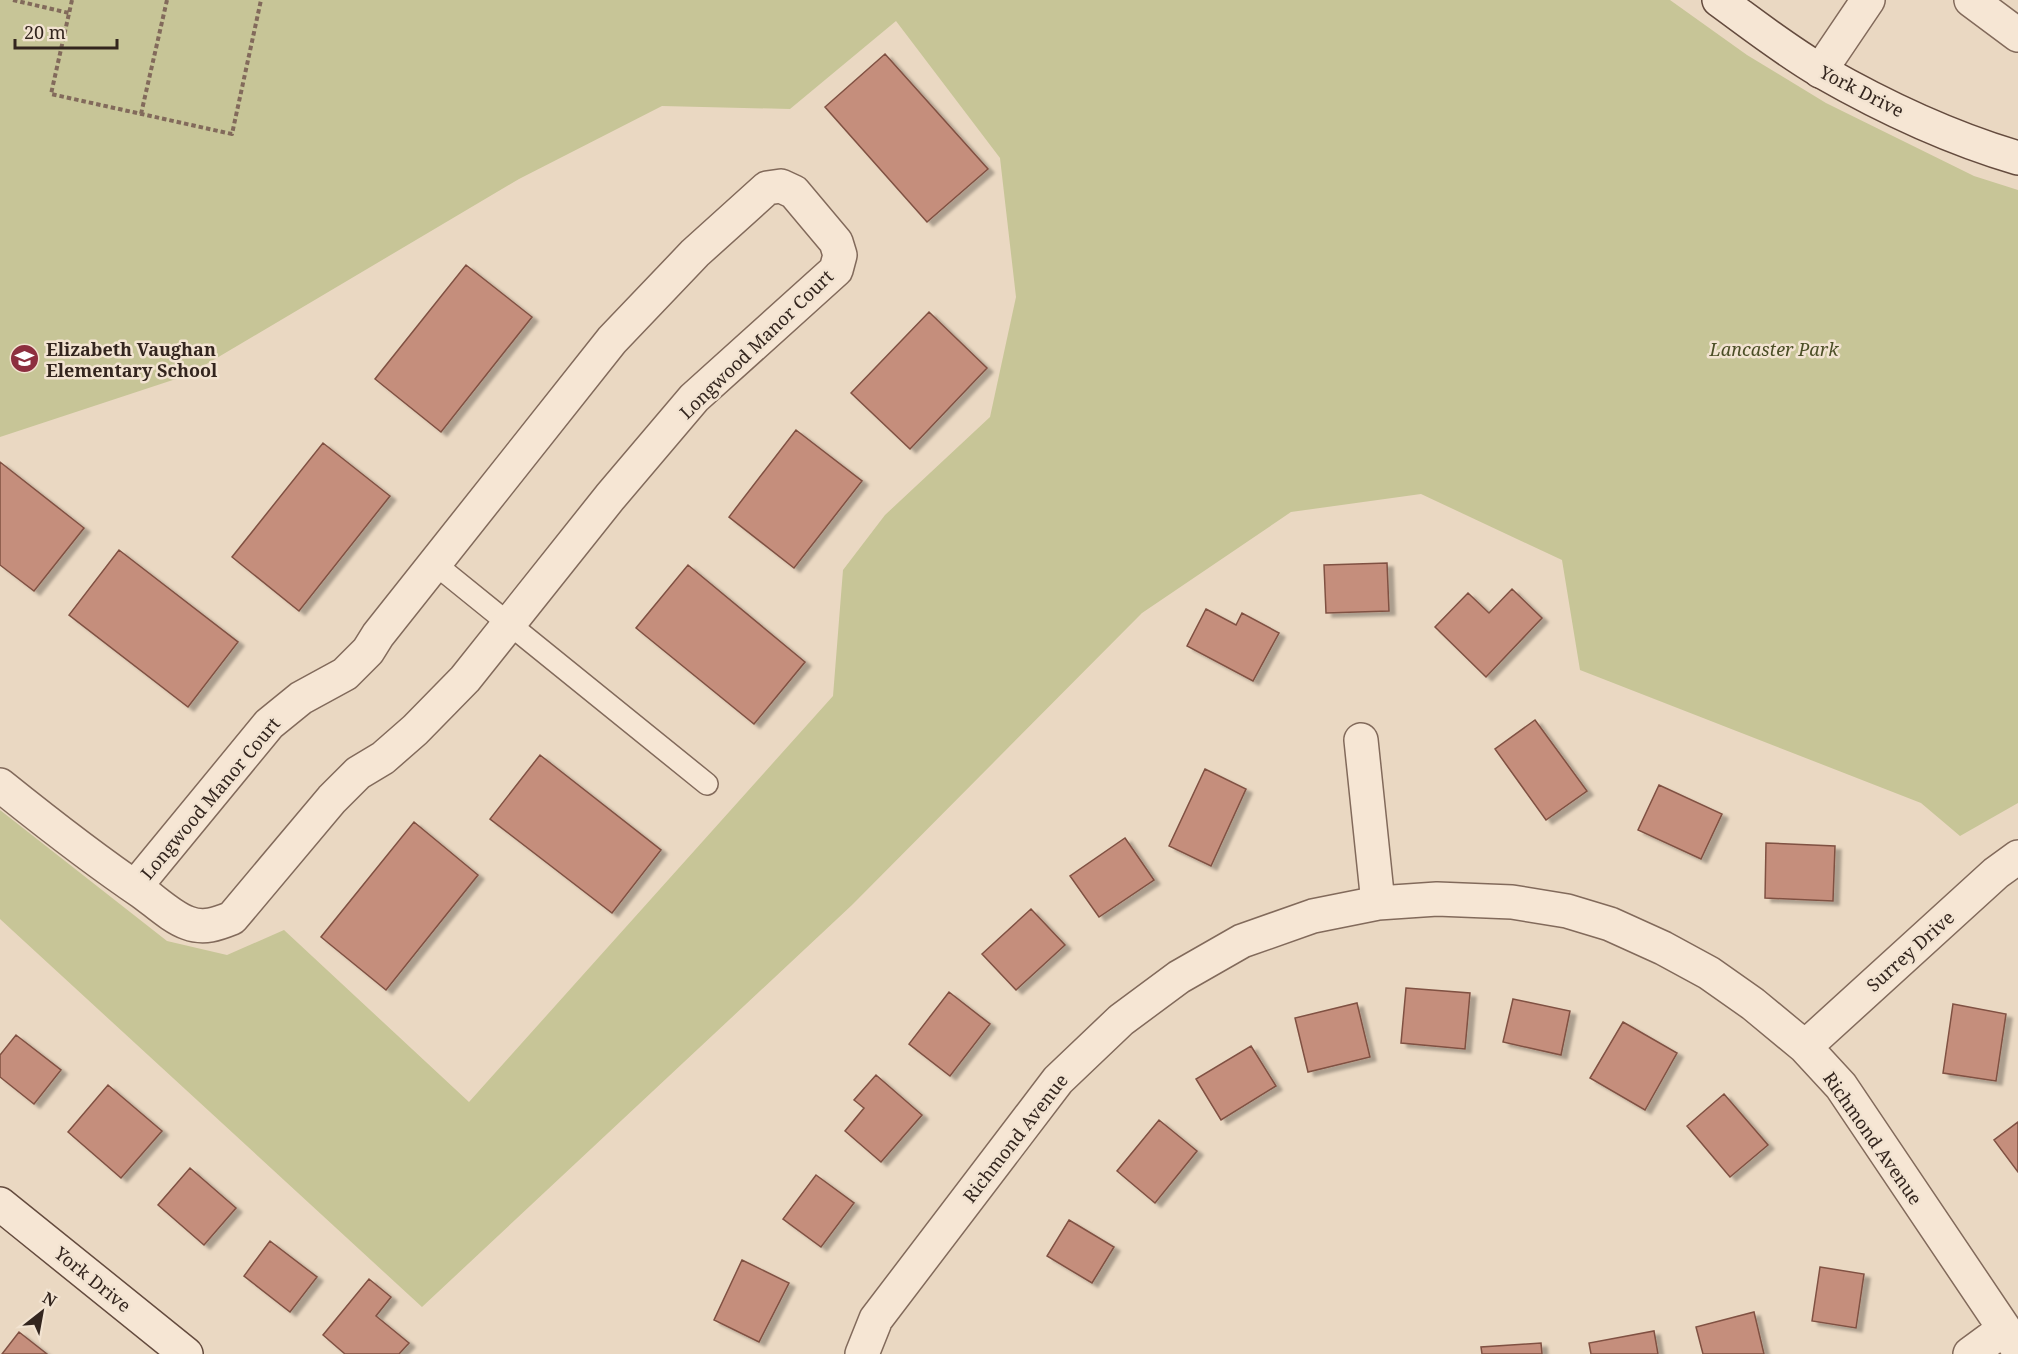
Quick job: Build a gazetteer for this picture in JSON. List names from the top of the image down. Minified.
{"streets":{"street":["York Drive","Longwood Manor Court","Surrey Drive","Richmond Avenue"]},"crossings":[["Surrey Drive","Richmond Avenue"]],"parks":["Lancaster Park"],"places":{"school or university":["Elizabeth Vaughan Elementary School"]},"scale_bar":"20 m","north":"top right"}
